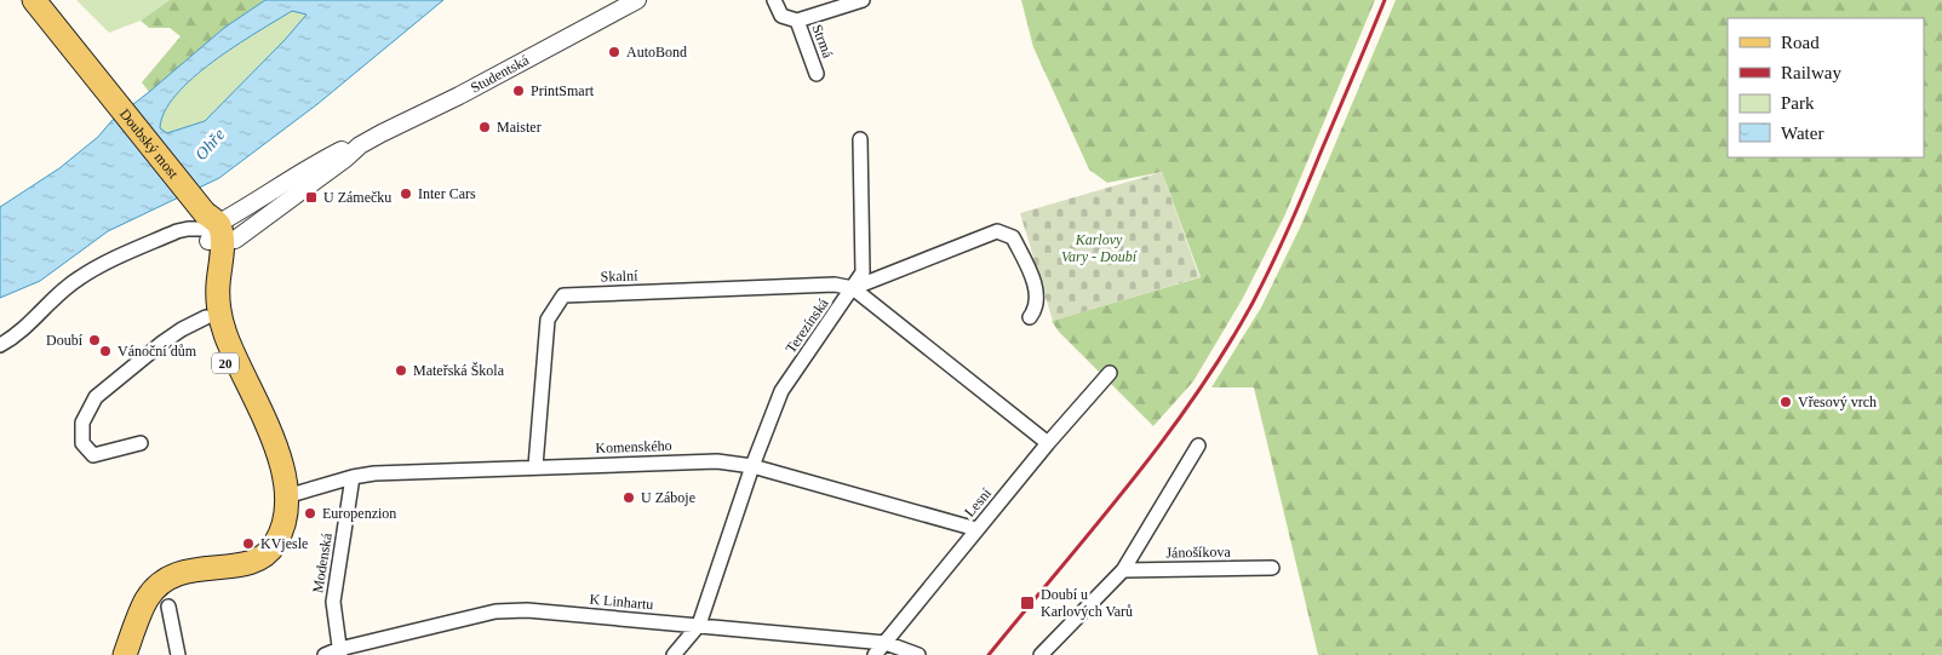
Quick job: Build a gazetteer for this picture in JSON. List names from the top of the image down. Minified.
{"streets":{"main road":["Doubský most","20"],"street":["Strmá","Studentská","Skalní","Terezínská","Komenského","Lesní","Jánošíkova","Modenská","K Linhartu"]},"crossings":[["Studentská","Doubský most"],["Studentská","20"],["Doubský most","20"],["Skalní","Terezínská"],["Skalní","Komenského"],["Terezínská","Komenského"],["Terezínská","K Linhartu"],["20","Komenského"],["Komenského","Lesní"],["Komenského","Modenská"],["Lesní","K Linhartu"],["Modenská","K Linhartu"]],"water":["Ohře"],"parks":["Karlovy Vary - Doubí"],"places":{"other":["AutoBond","PrintSmart","Maister","Inter Cars","Doubí","Vánoční dům","Mateřská Škola","Vřesový vrch","U Záboje","Europenzion","KVjesle"],"transit":["U Zámečku","Doubí u Karlových Varů"]},"legend":["Road","Railway","Park","Water"]}
